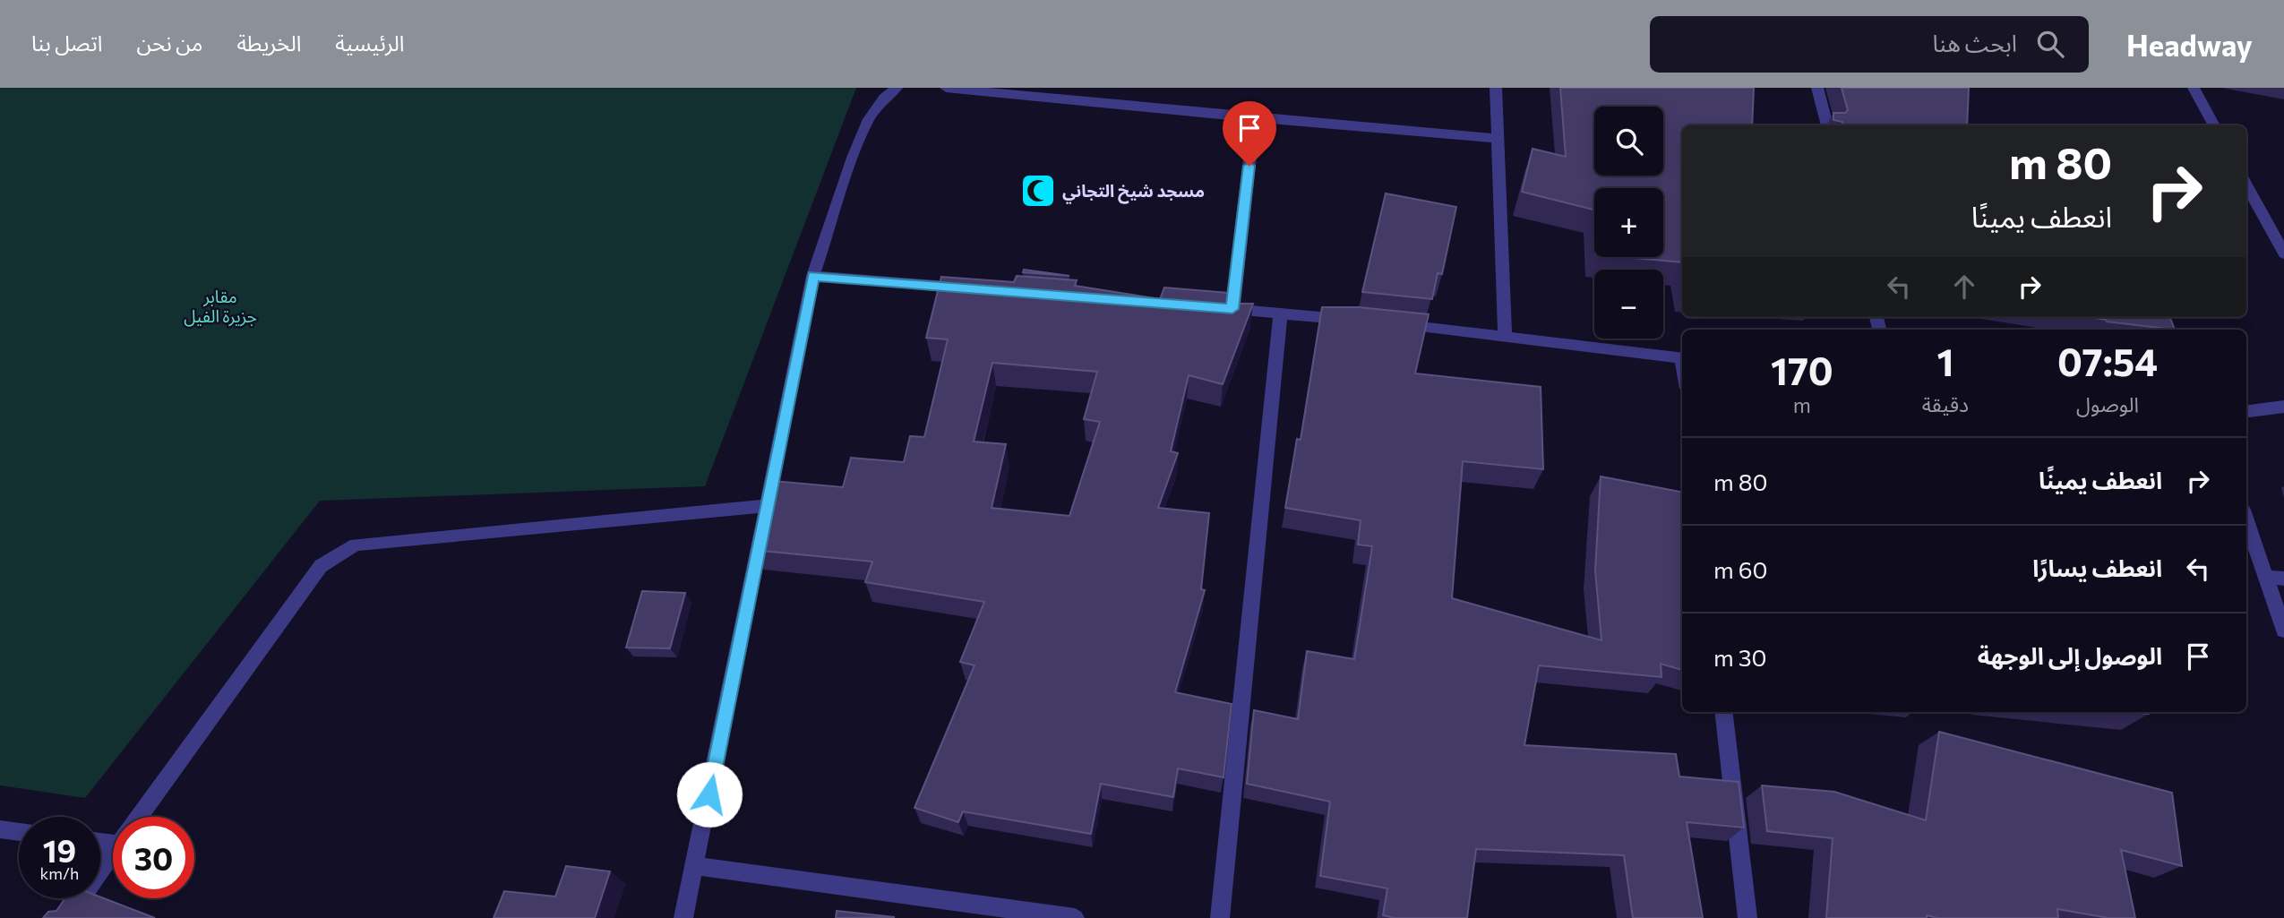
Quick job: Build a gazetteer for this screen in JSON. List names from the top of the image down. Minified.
{"parks":["مقابر جزيرة الفيل"],"places":{"mosque":["مسجد شيخ التجاني"]},"page":{"header":"Headway","search":"ابحث هنا","nav":["الرئيسية","الخريطة","من نحن","اتصل بنا"],"map_buttons":["+","−"],"turn":["80 m","انعطف يمينًا"],"eta":["07:54","الوصول","1","دقيقة","170","m"],"list":[{"name":"انعطف يمينًا","value":"80 m"},{"name":"انعطف يسارًا","value":"60 m"},{"name":"الوصول إلى الوجهة","value":"30 m"}],"speed":"19 km/h","limit":"30"}}
